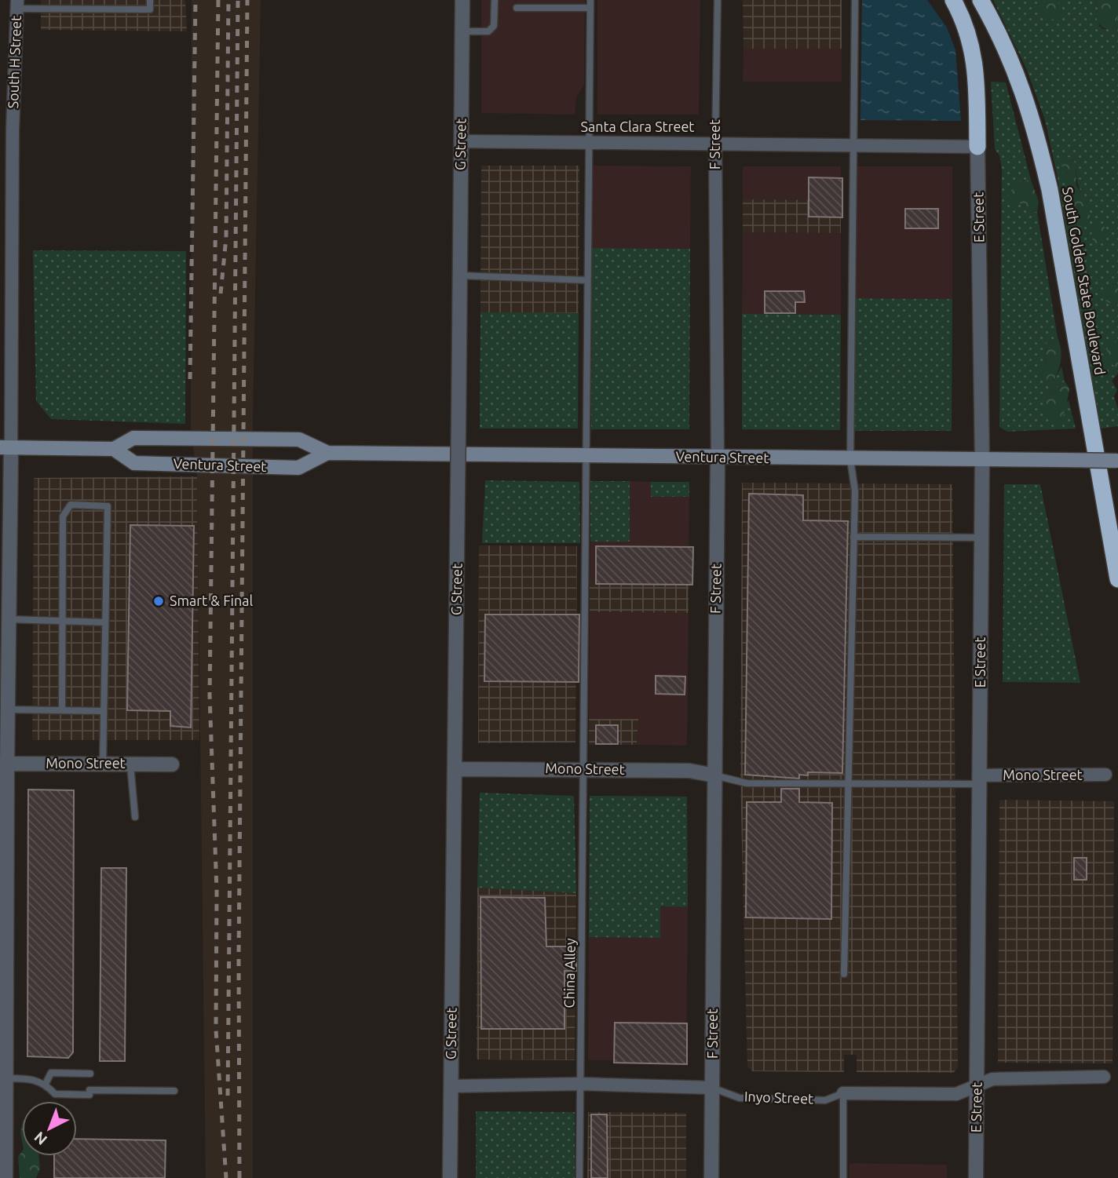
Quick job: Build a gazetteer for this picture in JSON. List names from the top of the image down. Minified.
{"streets":{"highway":["South Golden State Boulevard"],"main road":["Ventura Street"],"street":["South H Street","Santa Clara Street","G Street","F Street","E Street","Mono Street","Inyo Street"],"lane":["China Alley"]},"crossings":[["South H Street","Ventura Street"],["South H Street","Mono Street"],["Santa Clara Street","G Street"],["Santa Clara Street","F Street"],["Santa Clara Street","E Street"],["Santa Clara Street","China Alley"],["G Street","Mono Street"],["G Street","Inyo Street"],["F Street","Ventura Street"],["F Street","Mono Street"],["F Street","Inyo Street"],["E Street","Ventura Street"],["E Street","Mono Street"],["E Street","Inyo Street"],["Ventura Street","China Alley"],["Mono Street","China Alley"],["China Alley","Inyo Street"]],"places":["Smart & Final"],"north":"bottom left"}
